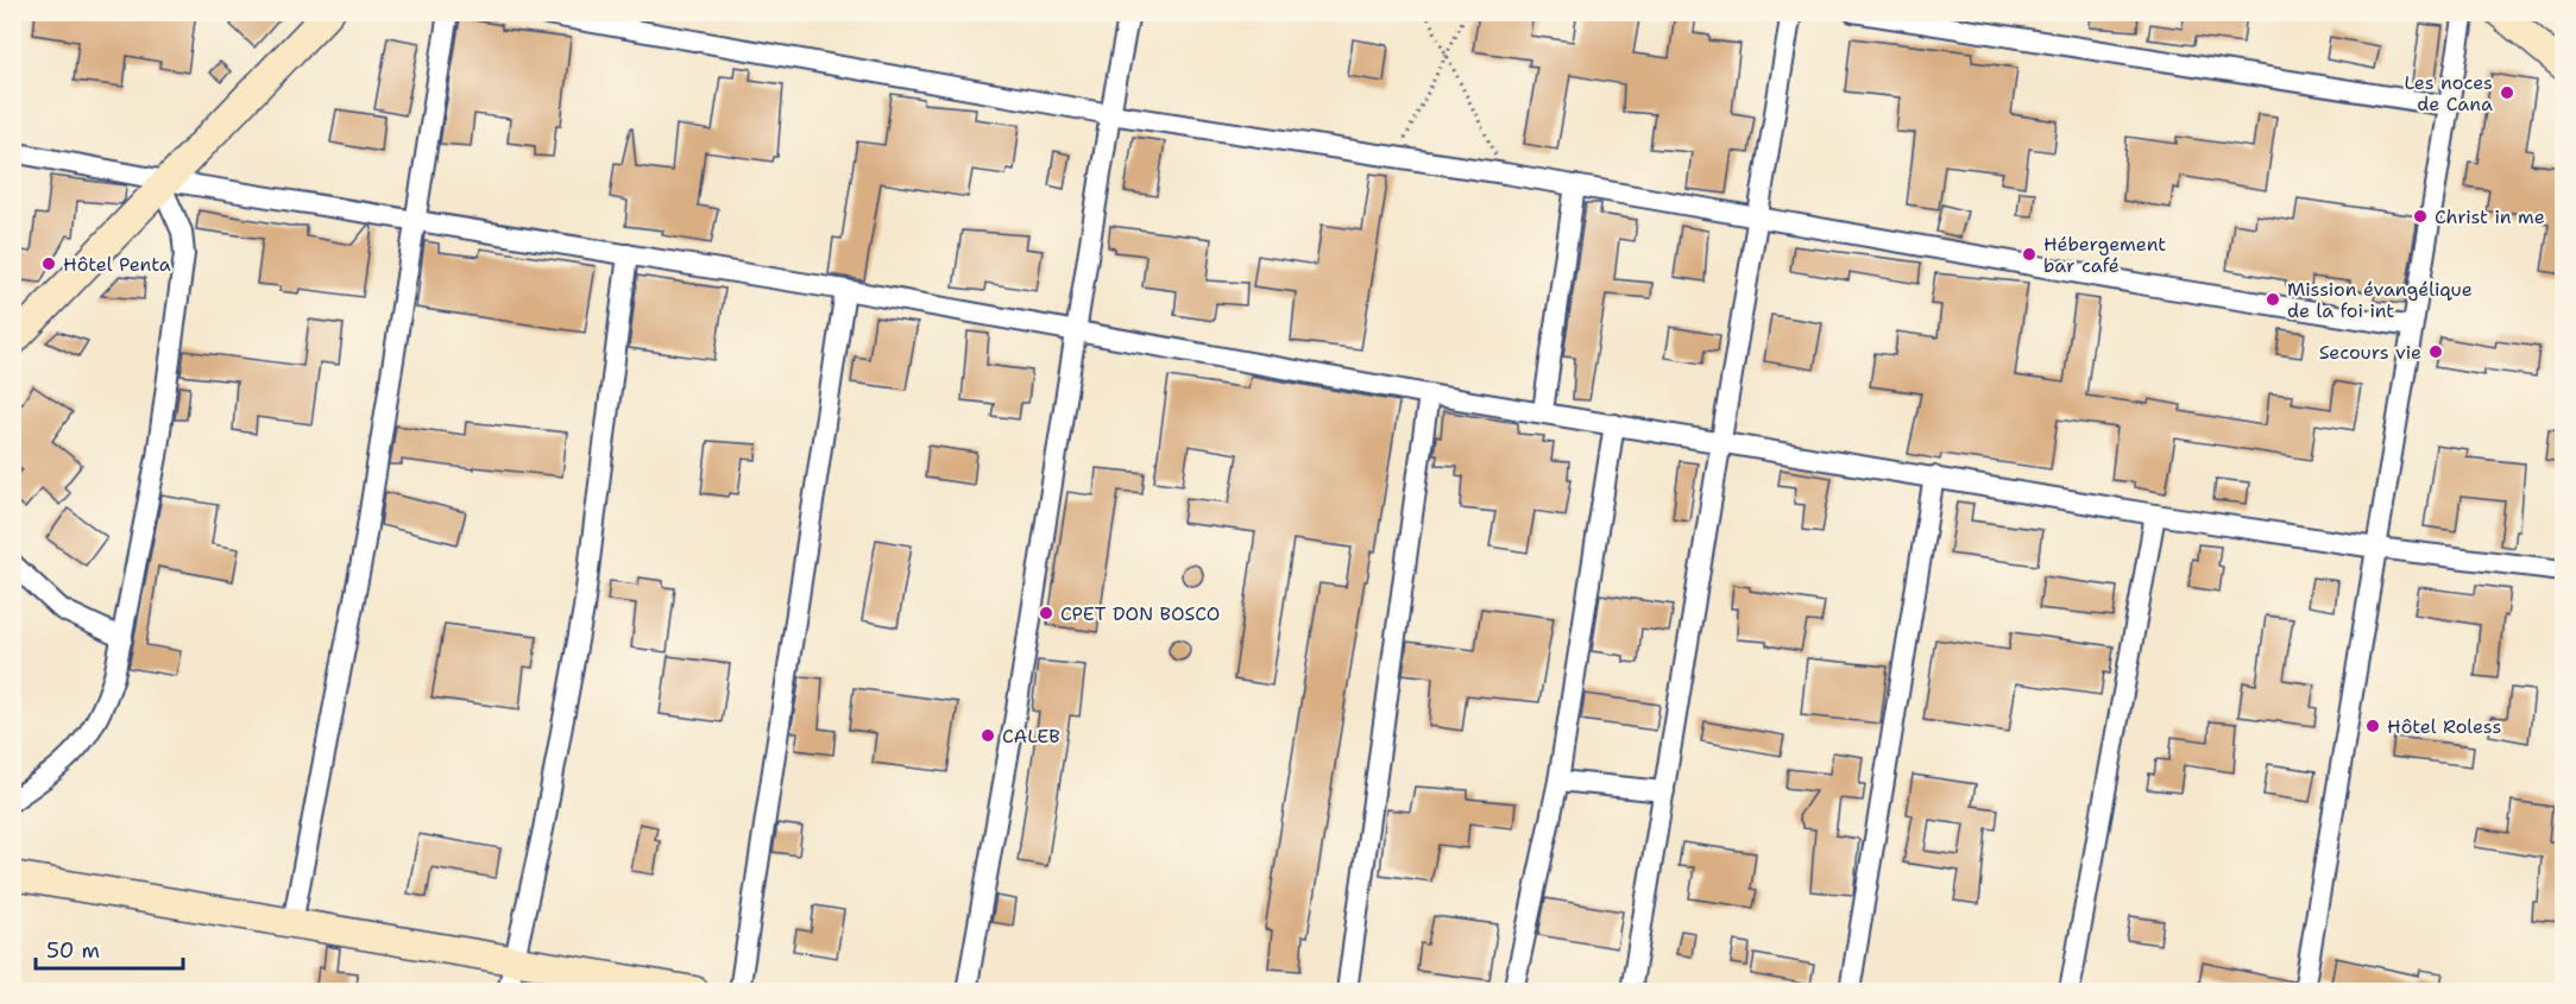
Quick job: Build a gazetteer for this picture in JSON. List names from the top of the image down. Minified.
{"places":["Les noces de Cana","Christ in me","Hébergement bar café","Hôtel Penta","Mission évangélique de la foi int","Secours vie","CPET DON BOSCO","Hôtel Roless","CALEB"],"scale_bar":"50 m"}
